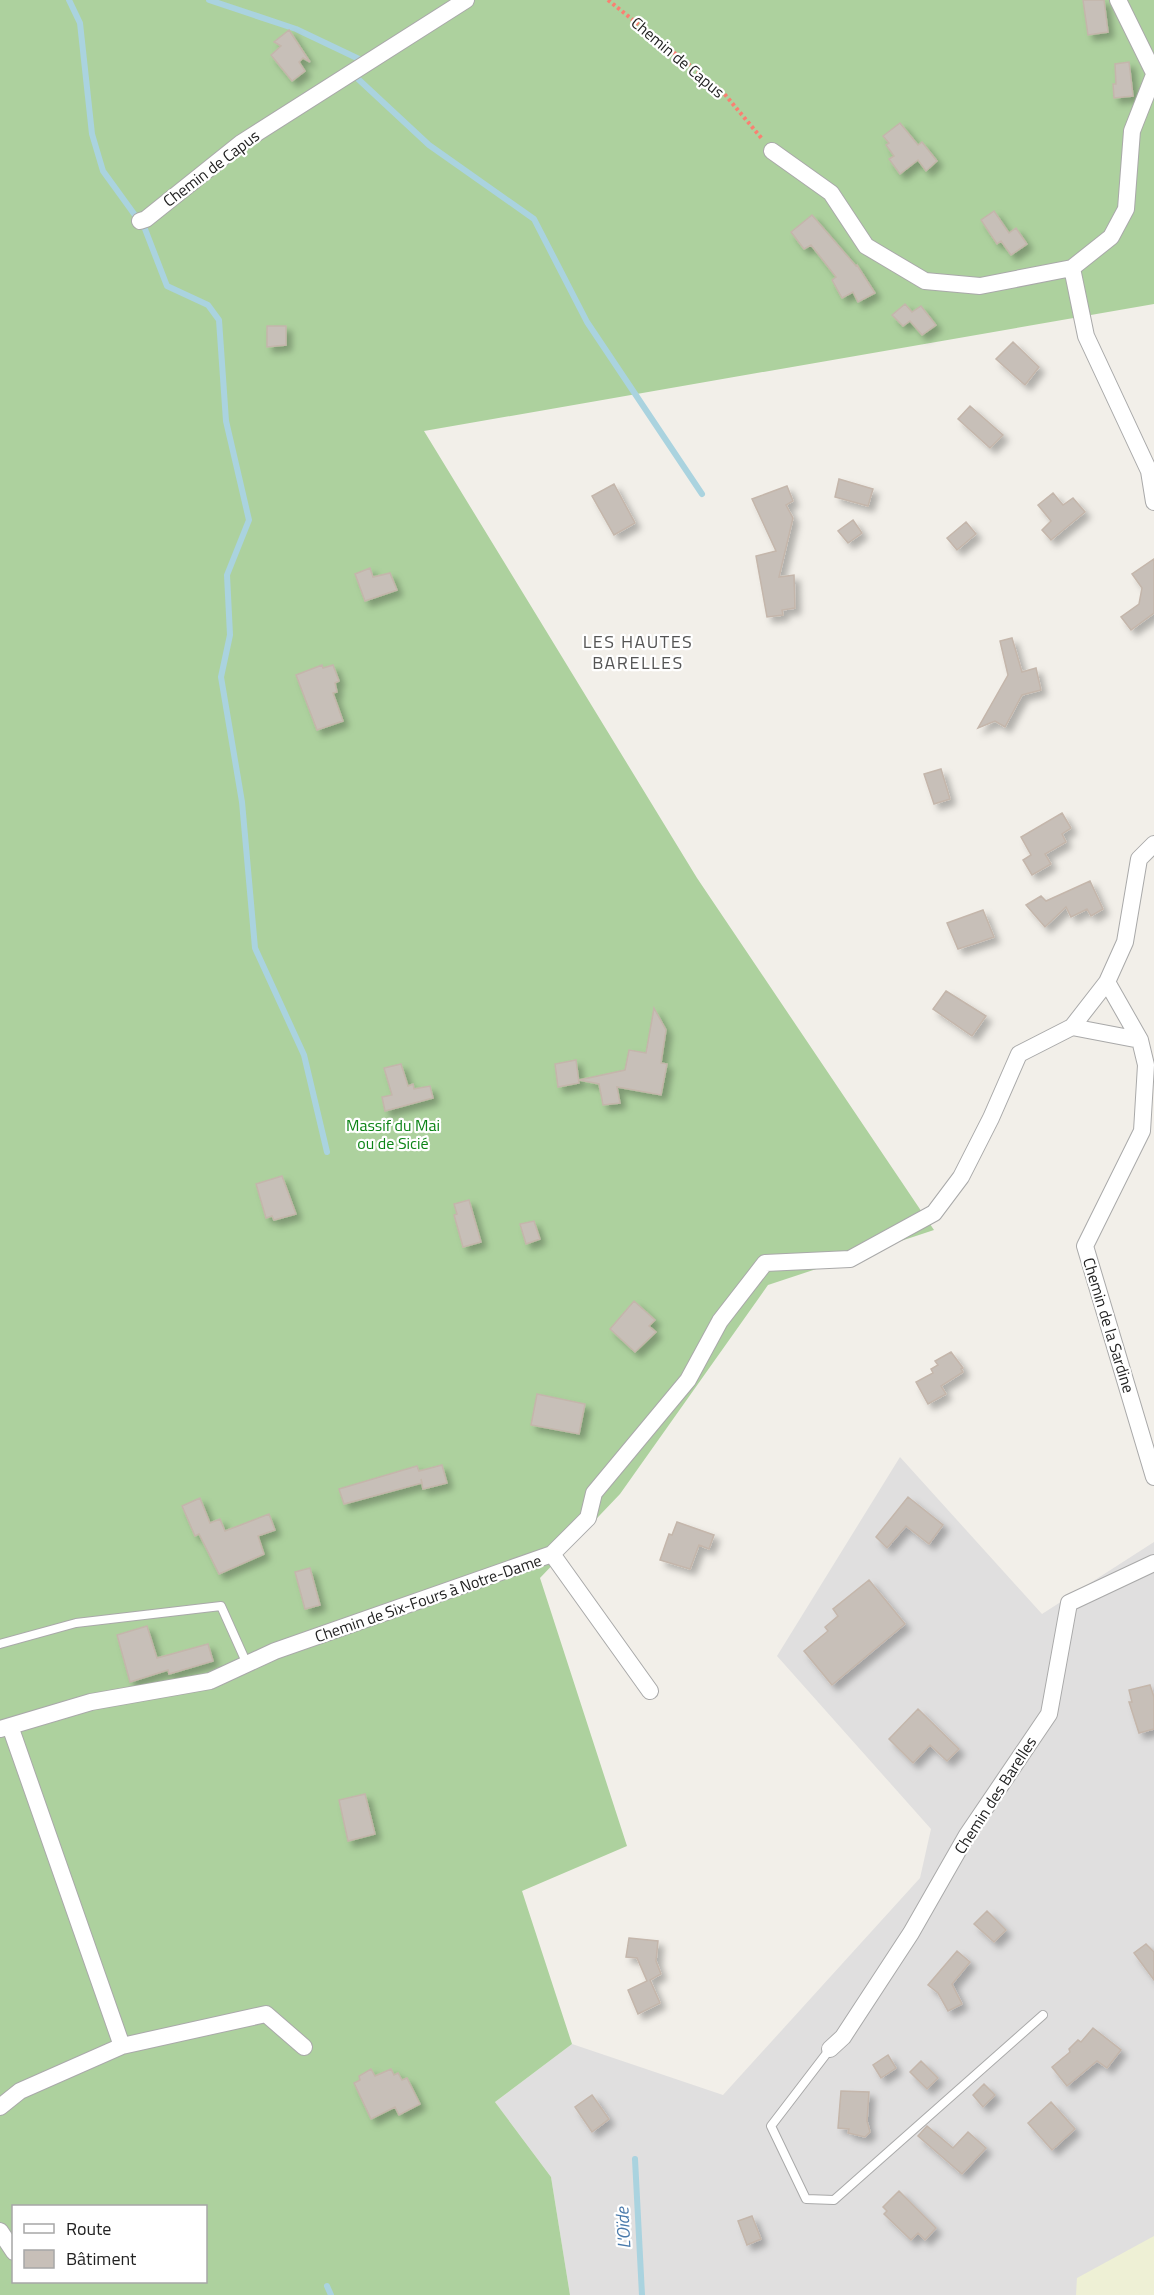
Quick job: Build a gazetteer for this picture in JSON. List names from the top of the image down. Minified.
{"streets":{"street":["Chemin de Capus","Chemin de la Sardine","Chemin de Six-Fours à Notre-Dame","Chemin des Barelles"]},"districts":["LES HAUTES BARELLES"],"water":["L'Oïde"],"parks":["Massif du Mai ou de Sicié"],"legend":["Route","Bâtiment"]}
